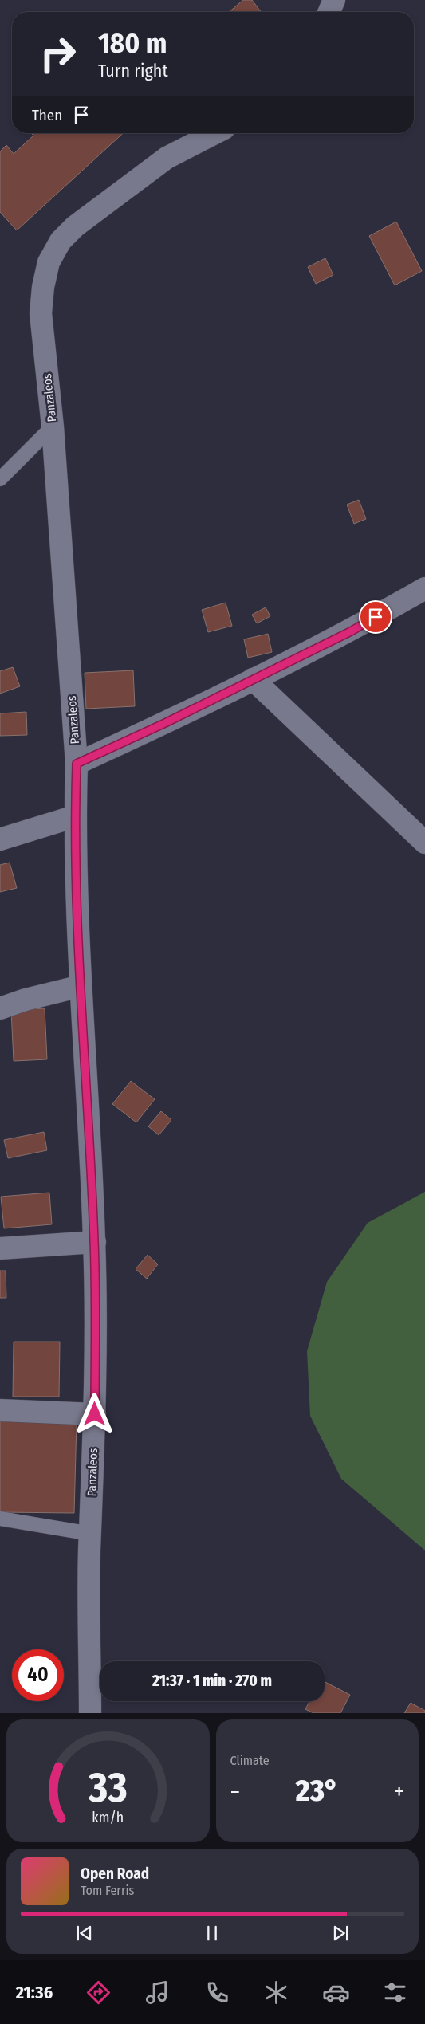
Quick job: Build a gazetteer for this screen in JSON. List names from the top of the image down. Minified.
{"streets":{"street":["Panzaleos"]},"page":{"turn":["180 m","Turn right"],"then":"Then","limit":"40","trip":"21:37 · 1 min · 270 m","tile":"Climate","heat":["−","23°","+"],"song":["Open Road","Tom Ferris"],"tabs":"21:36","gauge":["33","km/h"]}}
